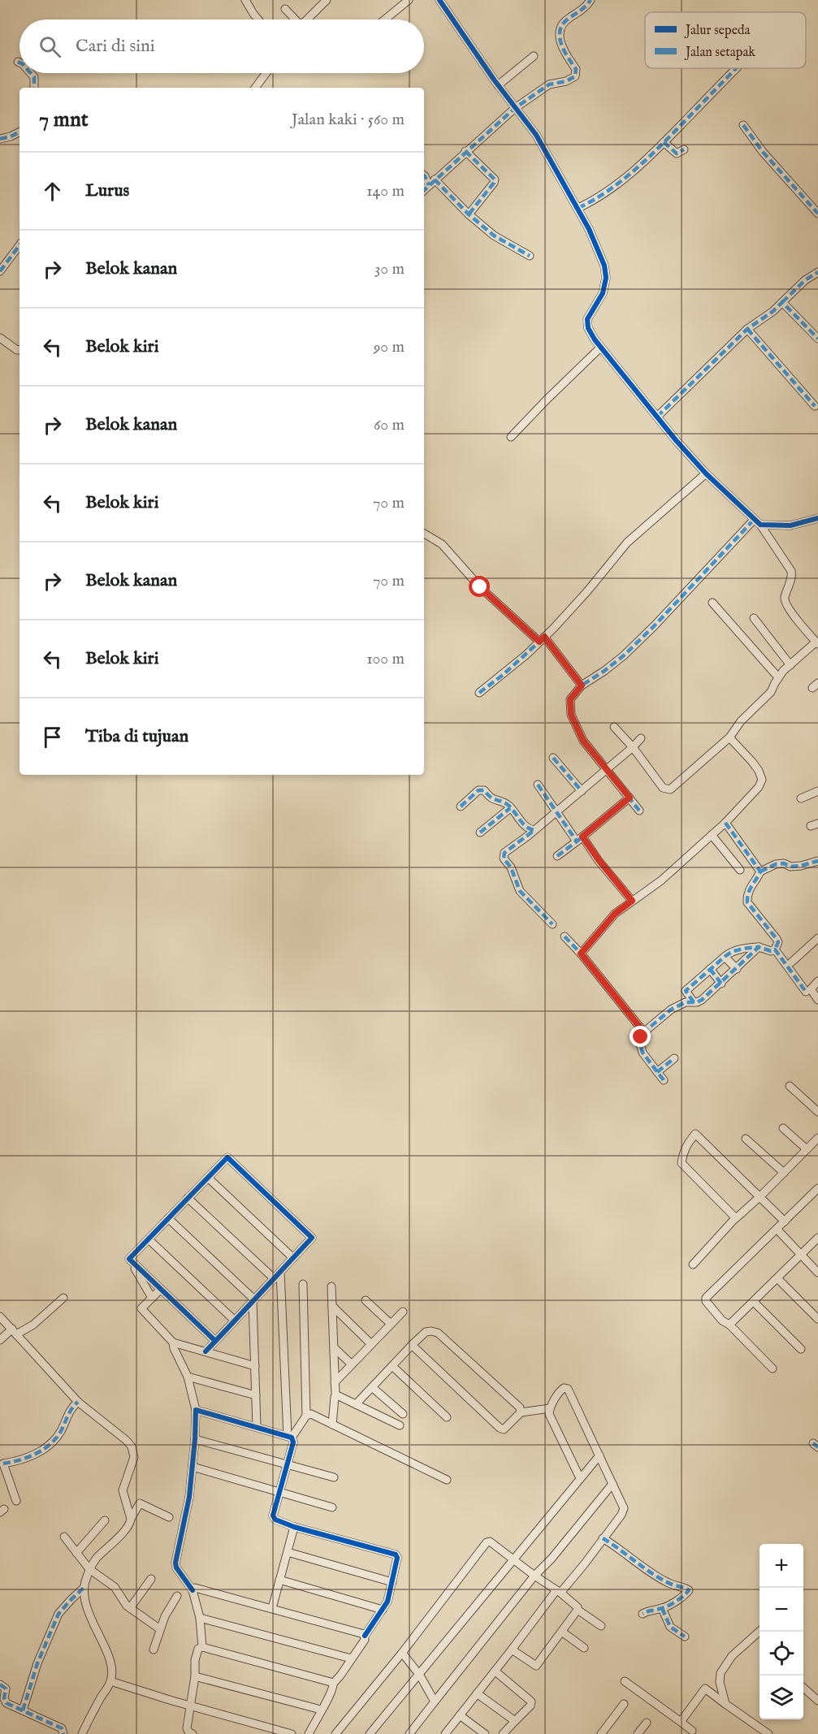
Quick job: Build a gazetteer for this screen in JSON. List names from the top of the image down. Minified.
{"legend":["Jalur sepeda","Jalan setapak"],"page":{"search":"Cari di sini","heading":["7 mnt","Jalan kaki · 560 m"],"list":[["Lurus","140 m"],["Belok kanan","30 m"],["Belok kiri","90 m"],["Belok kanan","60 m"],["Belok kiri","70 m"],["Belok kanan","70 m"],["Belok kiri","100 m"],"Tiba di tujuan"],"map_buttons":["+","−"]}}
